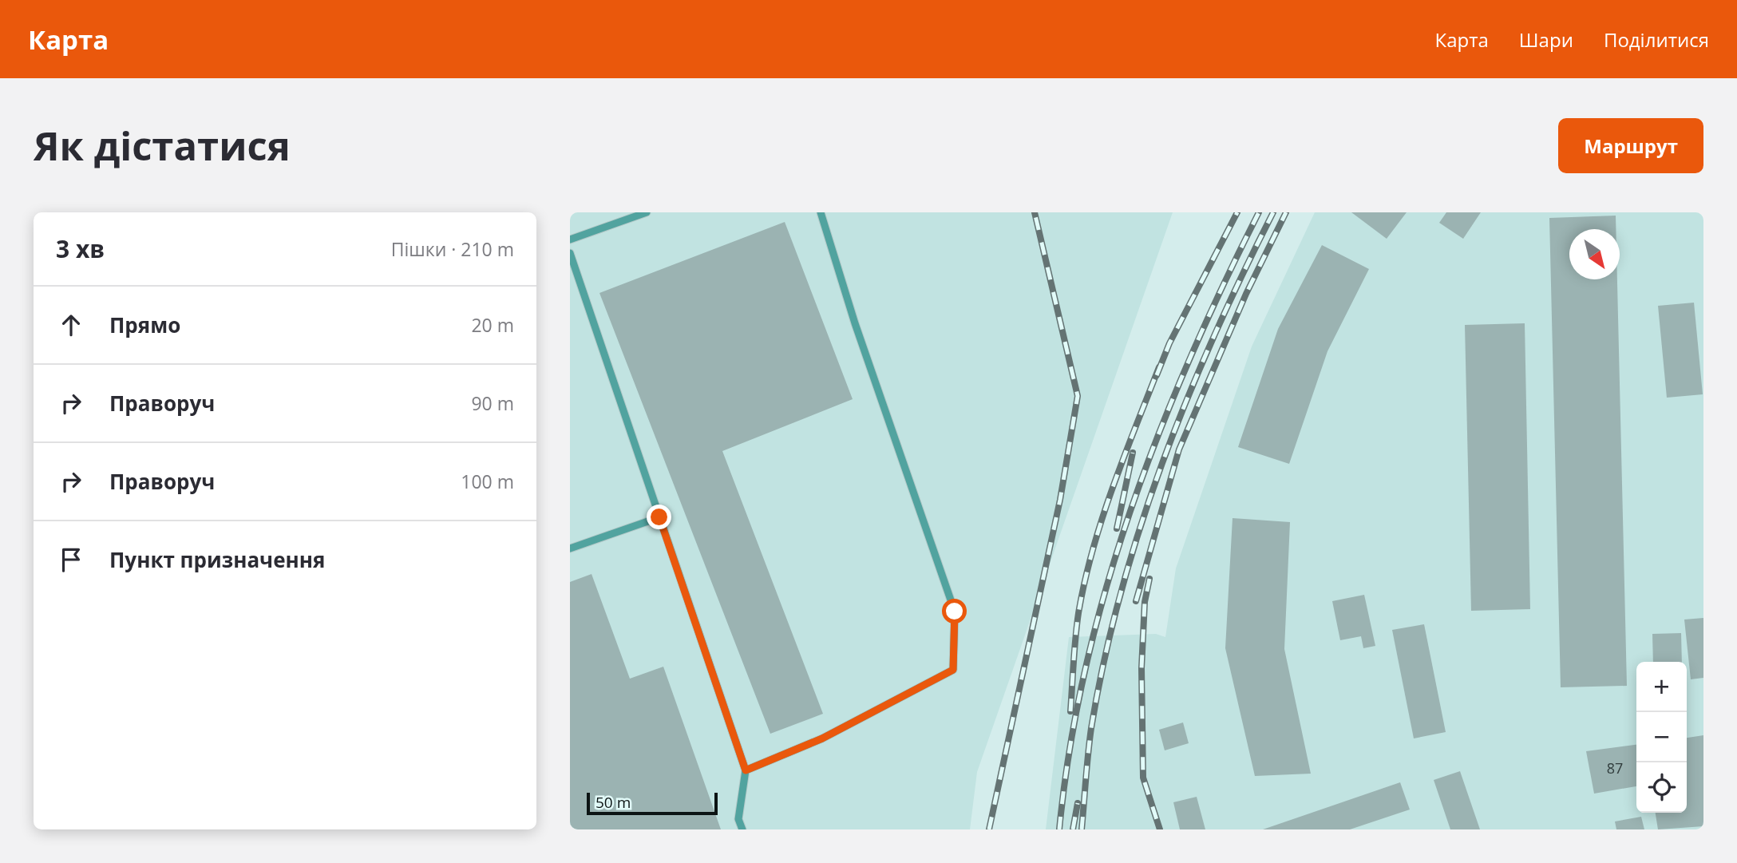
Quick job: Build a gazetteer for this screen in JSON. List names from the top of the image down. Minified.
{"house_numbers":["87"],"scale_bar":"50 m","north":"bottom right","page":{"header":"Карта","nav":["Карта","Шари","Поділитися"],"buttons":"Маршрут","title":"Як дістатися","heading":["3 хв","Пішки · 210 m"],"list":[["Прямо","20 m"],["Праворуч","90 m"],["Праворуч","100 m"],"Пункт призначення"],"map_buttons":["+","−"],"scale":"50 m"}}
